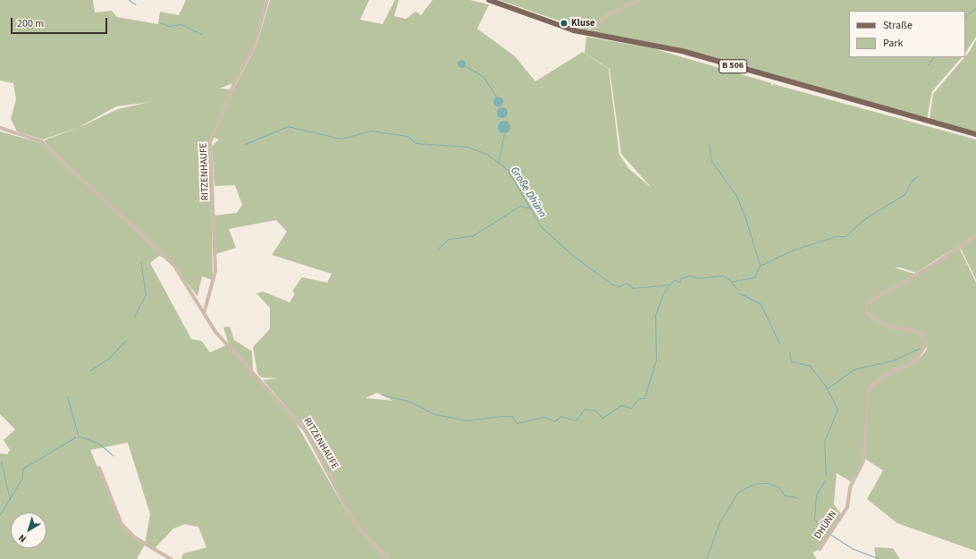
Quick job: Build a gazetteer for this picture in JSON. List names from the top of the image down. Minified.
{"streets":{"main road":["B 506"],"street":["RITZENHAUFE","DHÜNN"]},"water":["Große Dhünn"],"places":["Kluse"],"legend":["Straße","Park"],"scale_bar":"200 m","north":"bottom left"}
